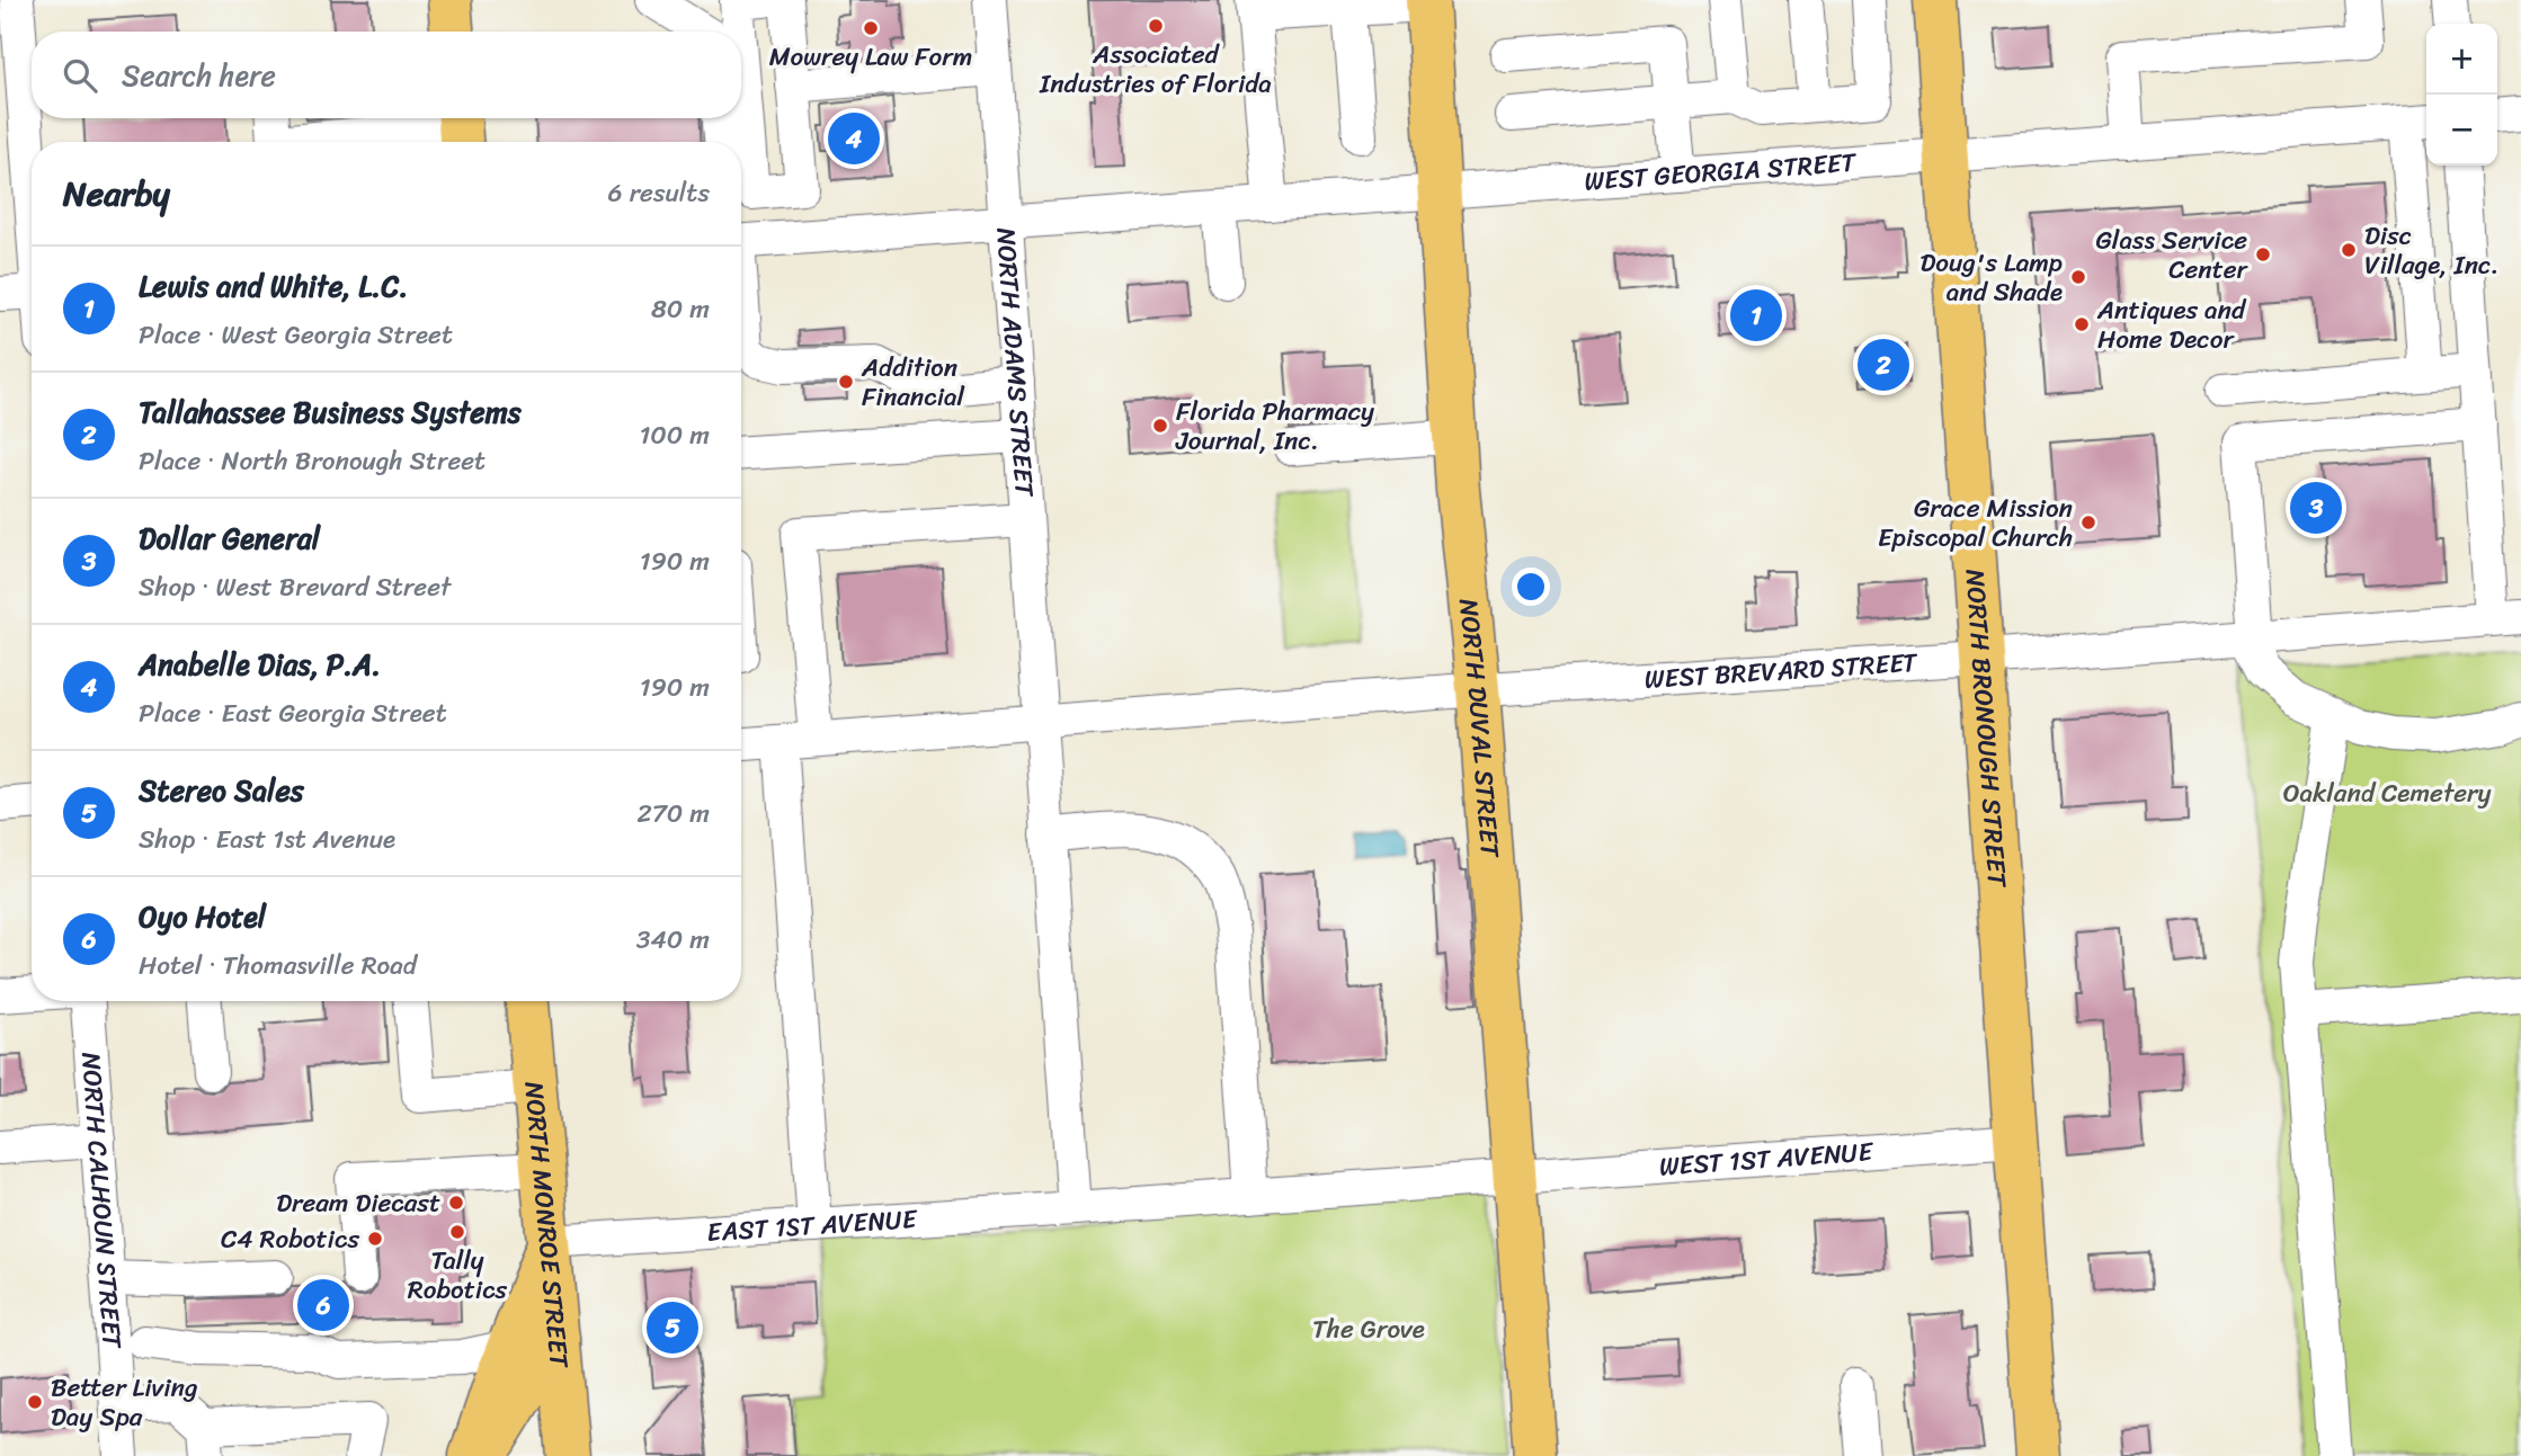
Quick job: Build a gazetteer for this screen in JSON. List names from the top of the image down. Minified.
{"streets":{"main road":["NORTH DUVAL STREET","NORTH BRONOUGH STREET","NORTH MONROE STREET"],"street":["WEST GEORGIA STREET","NORTH ADAMS STREET","WEST BREVARD STREET","WEST 1ST AVENUE","NORTH CALHOUN STREET","EAST 1ST AVENUE"]},"crossings":[["WEST GEORGIA STREET","NORTH ADAMS STREET"],["WEST GEORGIA STREET","NORTH DUVAL STREET"],["WEST GEORGIA STREET","NORTH BRONOUGH STREET"],["NORTH ADAMS STREET","WEST BREVARD STREET"],["NORTH ADAMS STREET","EAST 1ST AVENUE"],["WEST BREVARD STREET","NORTH DUVAL STREET"],["WEST BREVARD STREET","NORTH BRONOUGH STREET"],["NORTH DUVAL STREET","WEST 1ST AVENUE"],["NORTH BRONOUGH STREET","WEST 1ST AVENUE"],["WEST 1ST AVENUE","EAST 1ST AVENUE"],["NORTH MONROE STREET","EAST 1ST AVENUE"]],"parks":["Oakland Cemetery","The Grove"],"places":["Associated Industries of Florida","Mowrey Law Form","Disc Village, Inc.","Glass Service Center","Doug's Lamp and Shade","Antiques and Home Decor","Addition Financial","Florida Pharmacy Journal, Inc.","Grace Mission Episcopal Church","Dream Diecast","Tally Robotics","C4 Robotics","Better Living Day Spa"],"page":{"map_buttons":["+","−"],"search":"Search here","pins":["4","1","2","3","6","5"],"heading":["Nearby","6 results"],"list":[{"mark":"1","name":"Lewis and White, L.C.","note":"Place · West Georgia Street","value":"80 m"},{"mark":"2","name":"Tallahassee Business Systems","note":"Place · North Bronough Street","value":"100 m"},{"mark":"3","name":"Dollar General","note":"Shop · West Brevard Street","value":"190 m"},{"mark":"4","name":"Anabelle Dias, P.A.","note":"Place · East Georgia Street","value":"190 m"},{"mark":"5","name":"Stereo Sales","note":"Shop · East 1st Avenue","value":"270 m"},{"mark":"6","name":"Oyo Hotel","note":"Hotel · Thomasville Road","value":"340 m"}]}}
